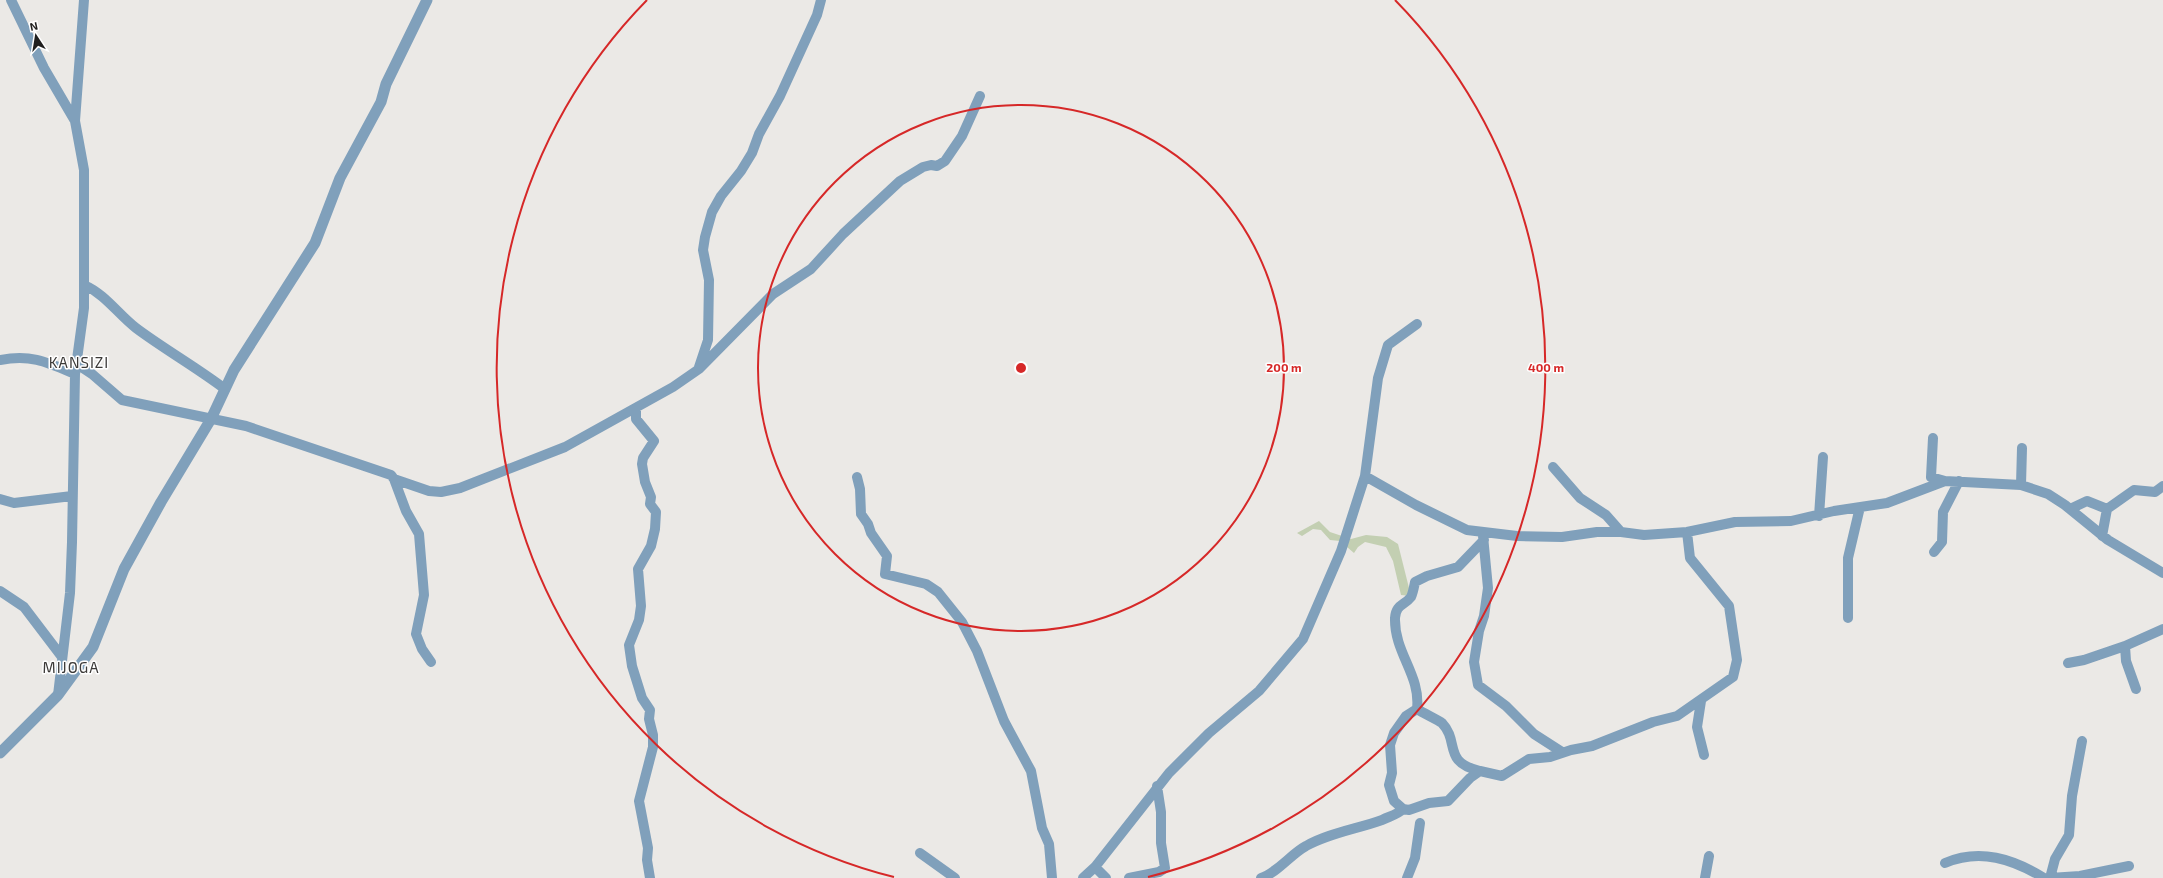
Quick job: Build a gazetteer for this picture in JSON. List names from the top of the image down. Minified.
{"districts":["KANSIZI","MIJOGA"],"north":"top","rings":["200 m","400 m"]}
